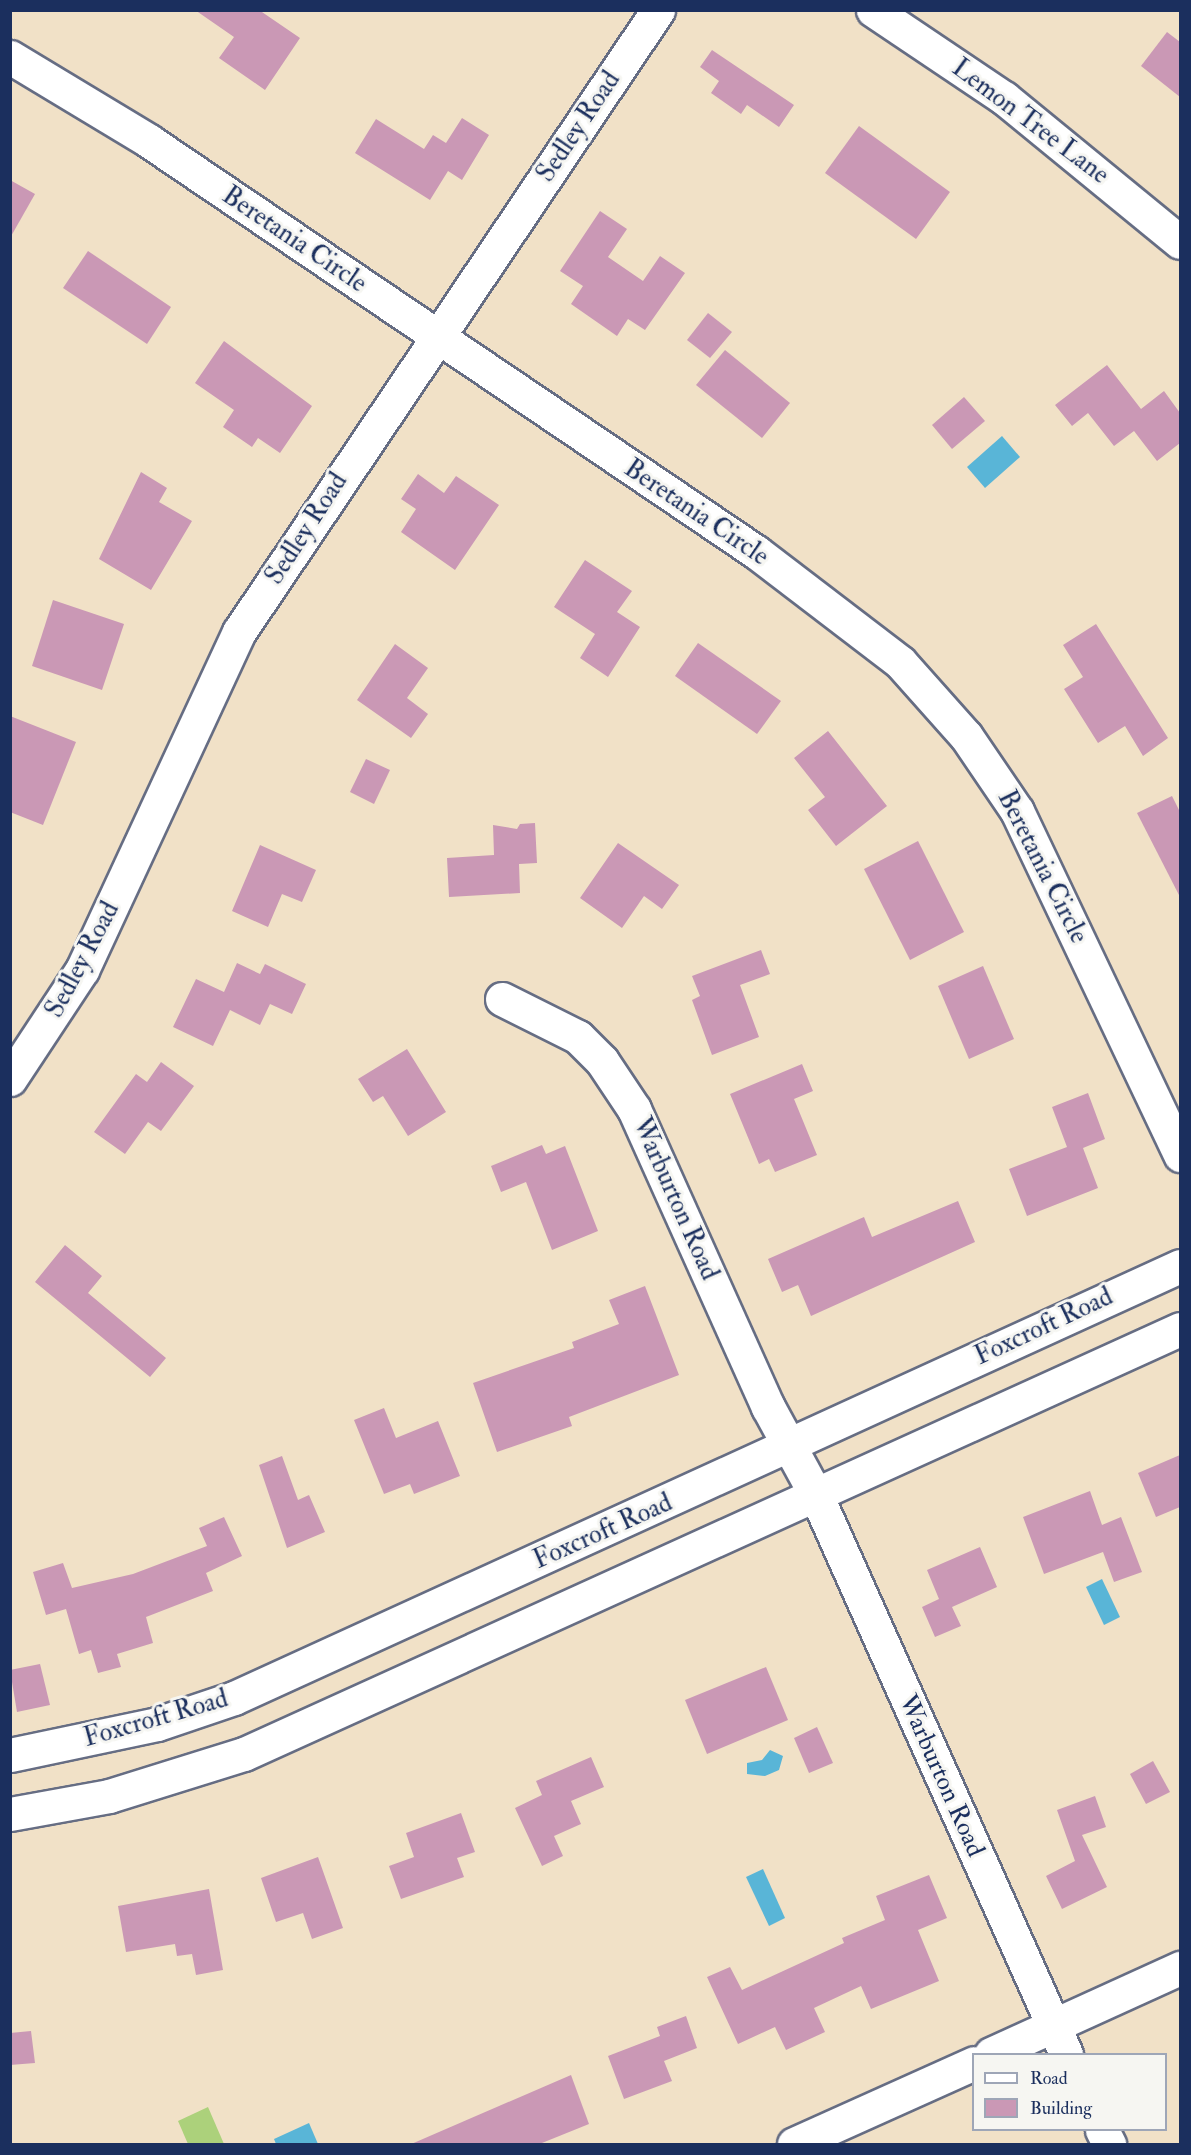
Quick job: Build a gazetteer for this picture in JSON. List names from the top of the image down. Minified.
{"streets":{"street":["Lemon Tree Lane","Sedley Road","Beretania Circle","Warburton Road","Foxcroft Road"]},"crossings":[["Sedley Road","Beretania Circle"],["Warburton Road","Foxcroft Road"]],"legend":["Road","Building"]}
